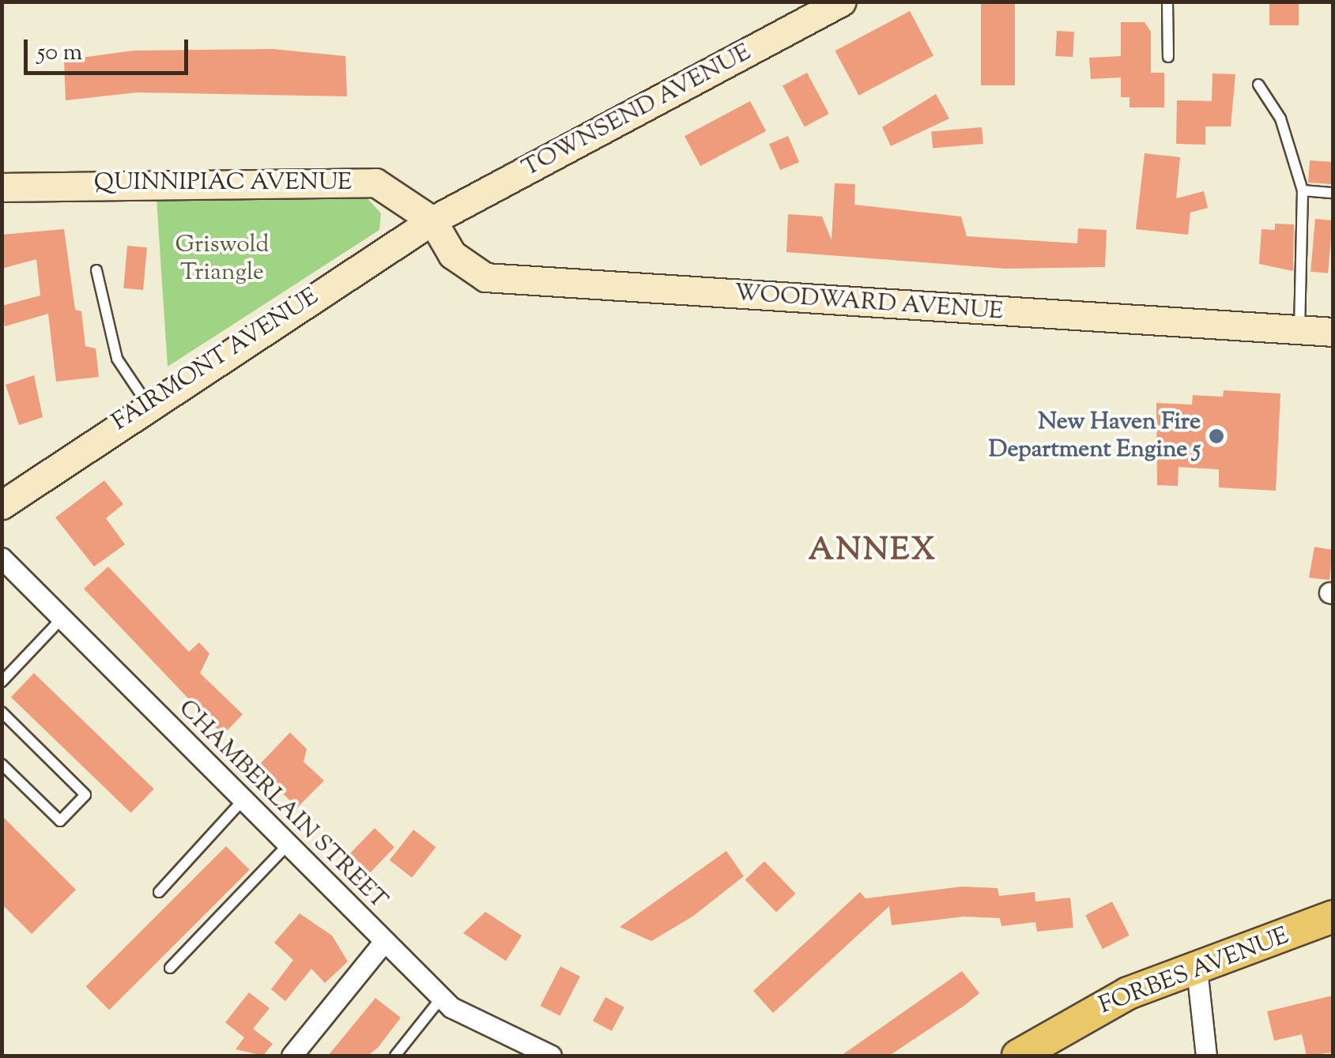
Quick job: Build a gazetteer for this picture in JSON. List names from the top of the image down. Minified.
{"streets":{"main road":["TOWNSEND AVENUE","QUINNIPIAC AVENUE","WOODWARD AVENUE","FAIRMONT AVENUE","FORBES AVENUE"],"street":["CHAMBERLAIN STREET"]},"crossings":[["TOWNSEND AVENUE","QUINNIPIAC AVENUE"],["TOWNSEND AVENUE","WOODWARD AVENUE"],["TOWNSEND AVENUE","FAIRMONT AVENUE"],["QUINNIPIAC AVENUE","WOODWARD AVENUE"],["QUINNIPIAC AVENUE","FAIRMONT AVENUE"],["WOODWARD AVENUE","FAIRMONT AVENUE"]],"districts":["ANNEX"],"parks":["Griswold Triangle"],"places":["New Haven Fire Department Engine 5"],"scale_bar":"50 m"}
